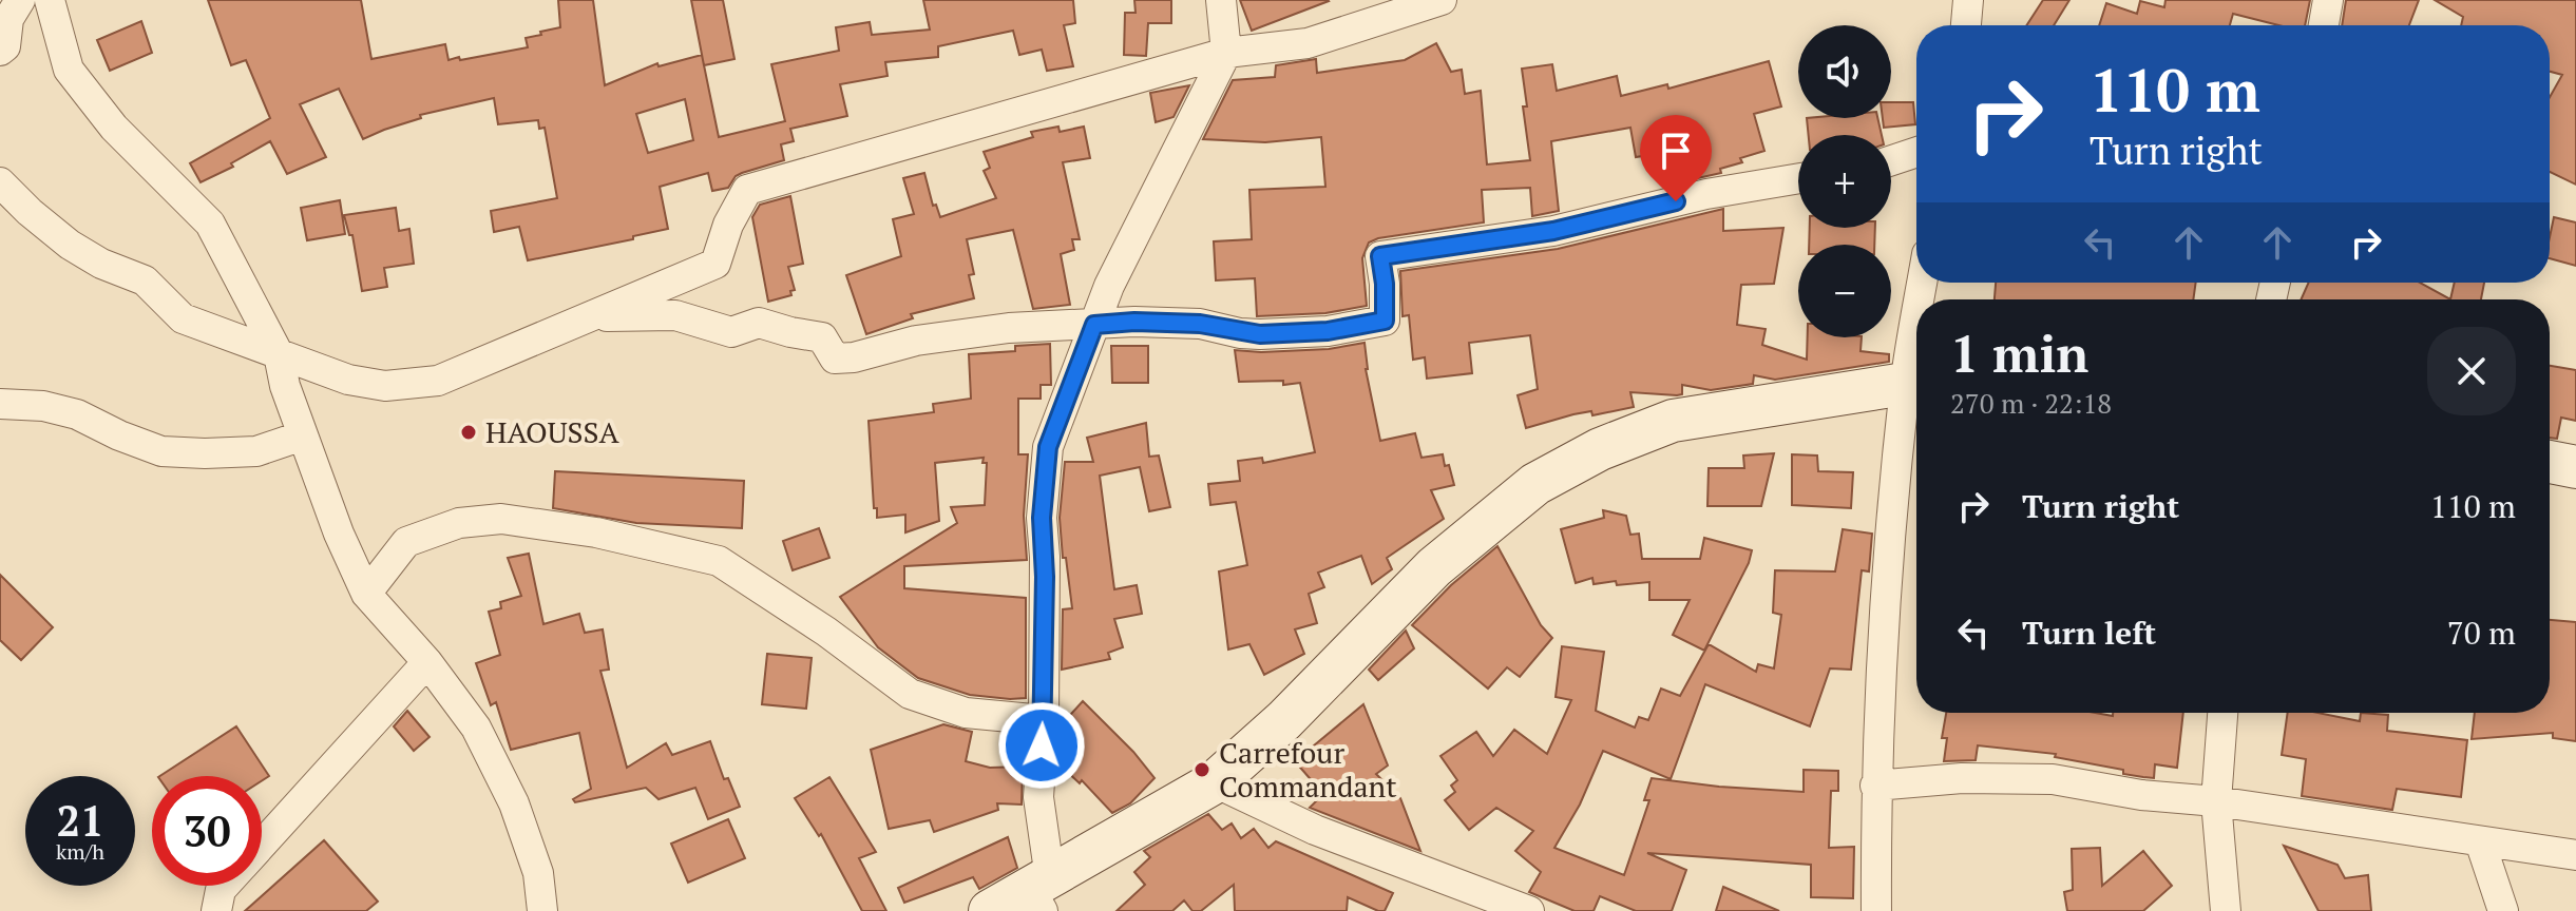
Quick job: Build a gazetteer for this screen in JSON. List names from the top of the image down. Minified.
{"places":["HAOUSSA","Carrefour Commandant"],"page":{"map_buttons":["+","−"],"turn":["110 m","Turn right"],"heading":["1 min","270 m · 22:18"],"list":[{"name":"Turn right","value":"110 m"},{"name":"Turn left","value":"70 m"}],"speed":"21 km/h","limit":"30"}}
